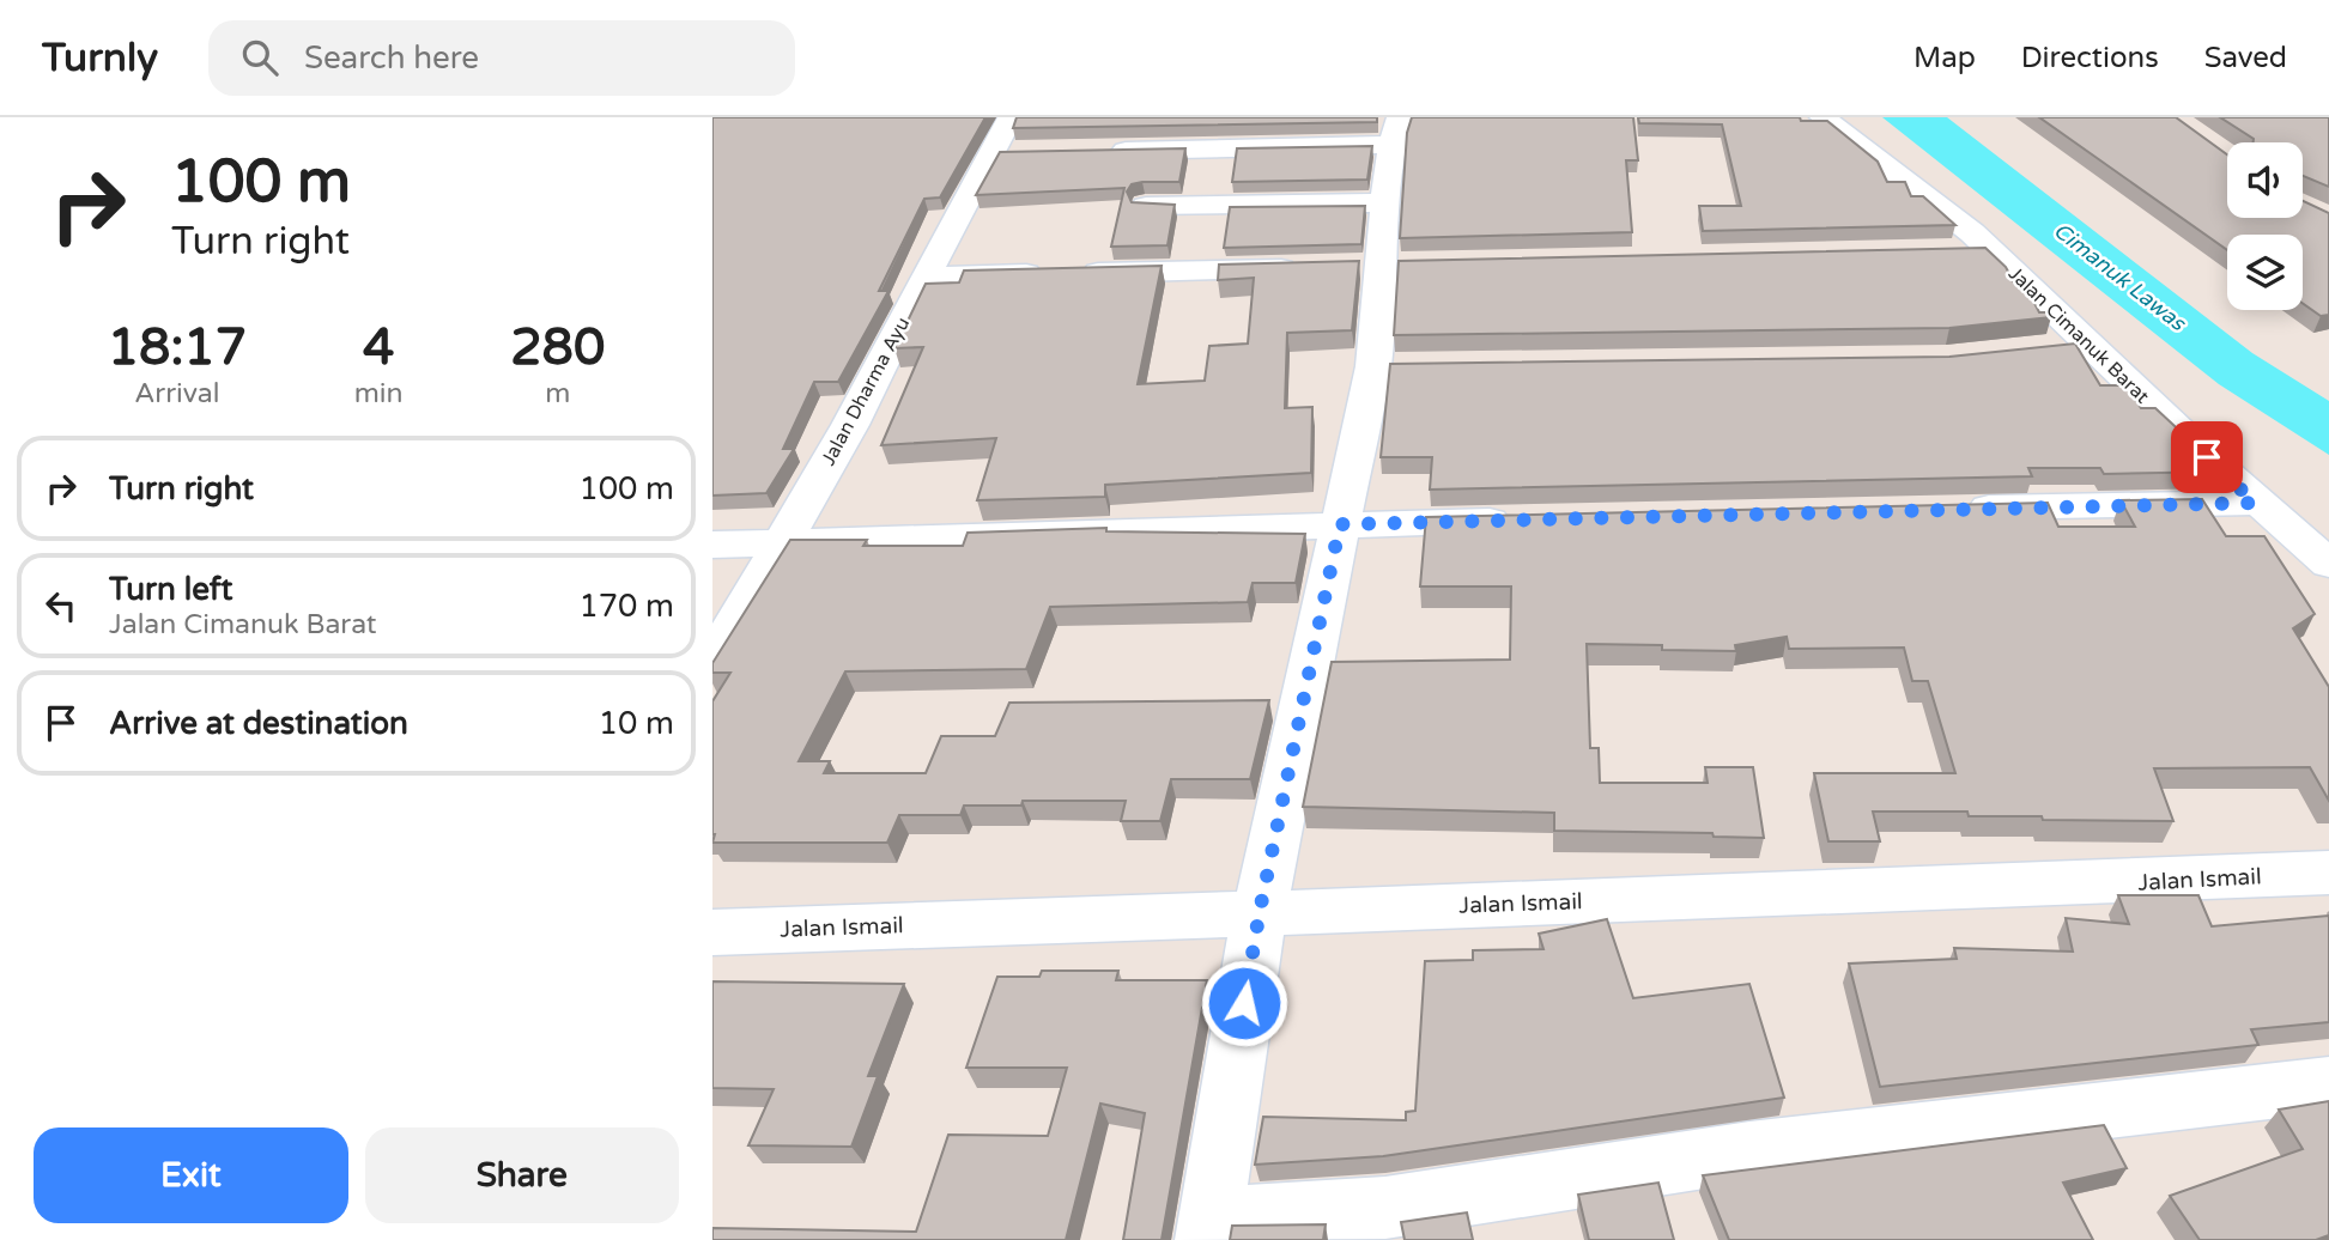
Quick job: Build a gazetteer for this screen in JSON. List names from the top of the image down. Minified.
{"streets":{"street":["Jalan Cimanuk Barat","Jalan Dharma Ayu","Jalan Ismail"]},"water":["Cimanuk Lawas"],"page":{"header":"Turnly","search":"Search here","nav":["Map","Directions","Saved"],"turn":["100 m","Turn right"],"eta":["18:17","Arrival","4","min","280","m"],"list":[{"name":"Turn right","value":"100 m"},{"name":"Turn left","note":"Jalan Cimanuk Barat","value":"170 m"},{"name":"Arrive at destination","value":"10 m"}],"buttons":["Exit","Share"]}}
